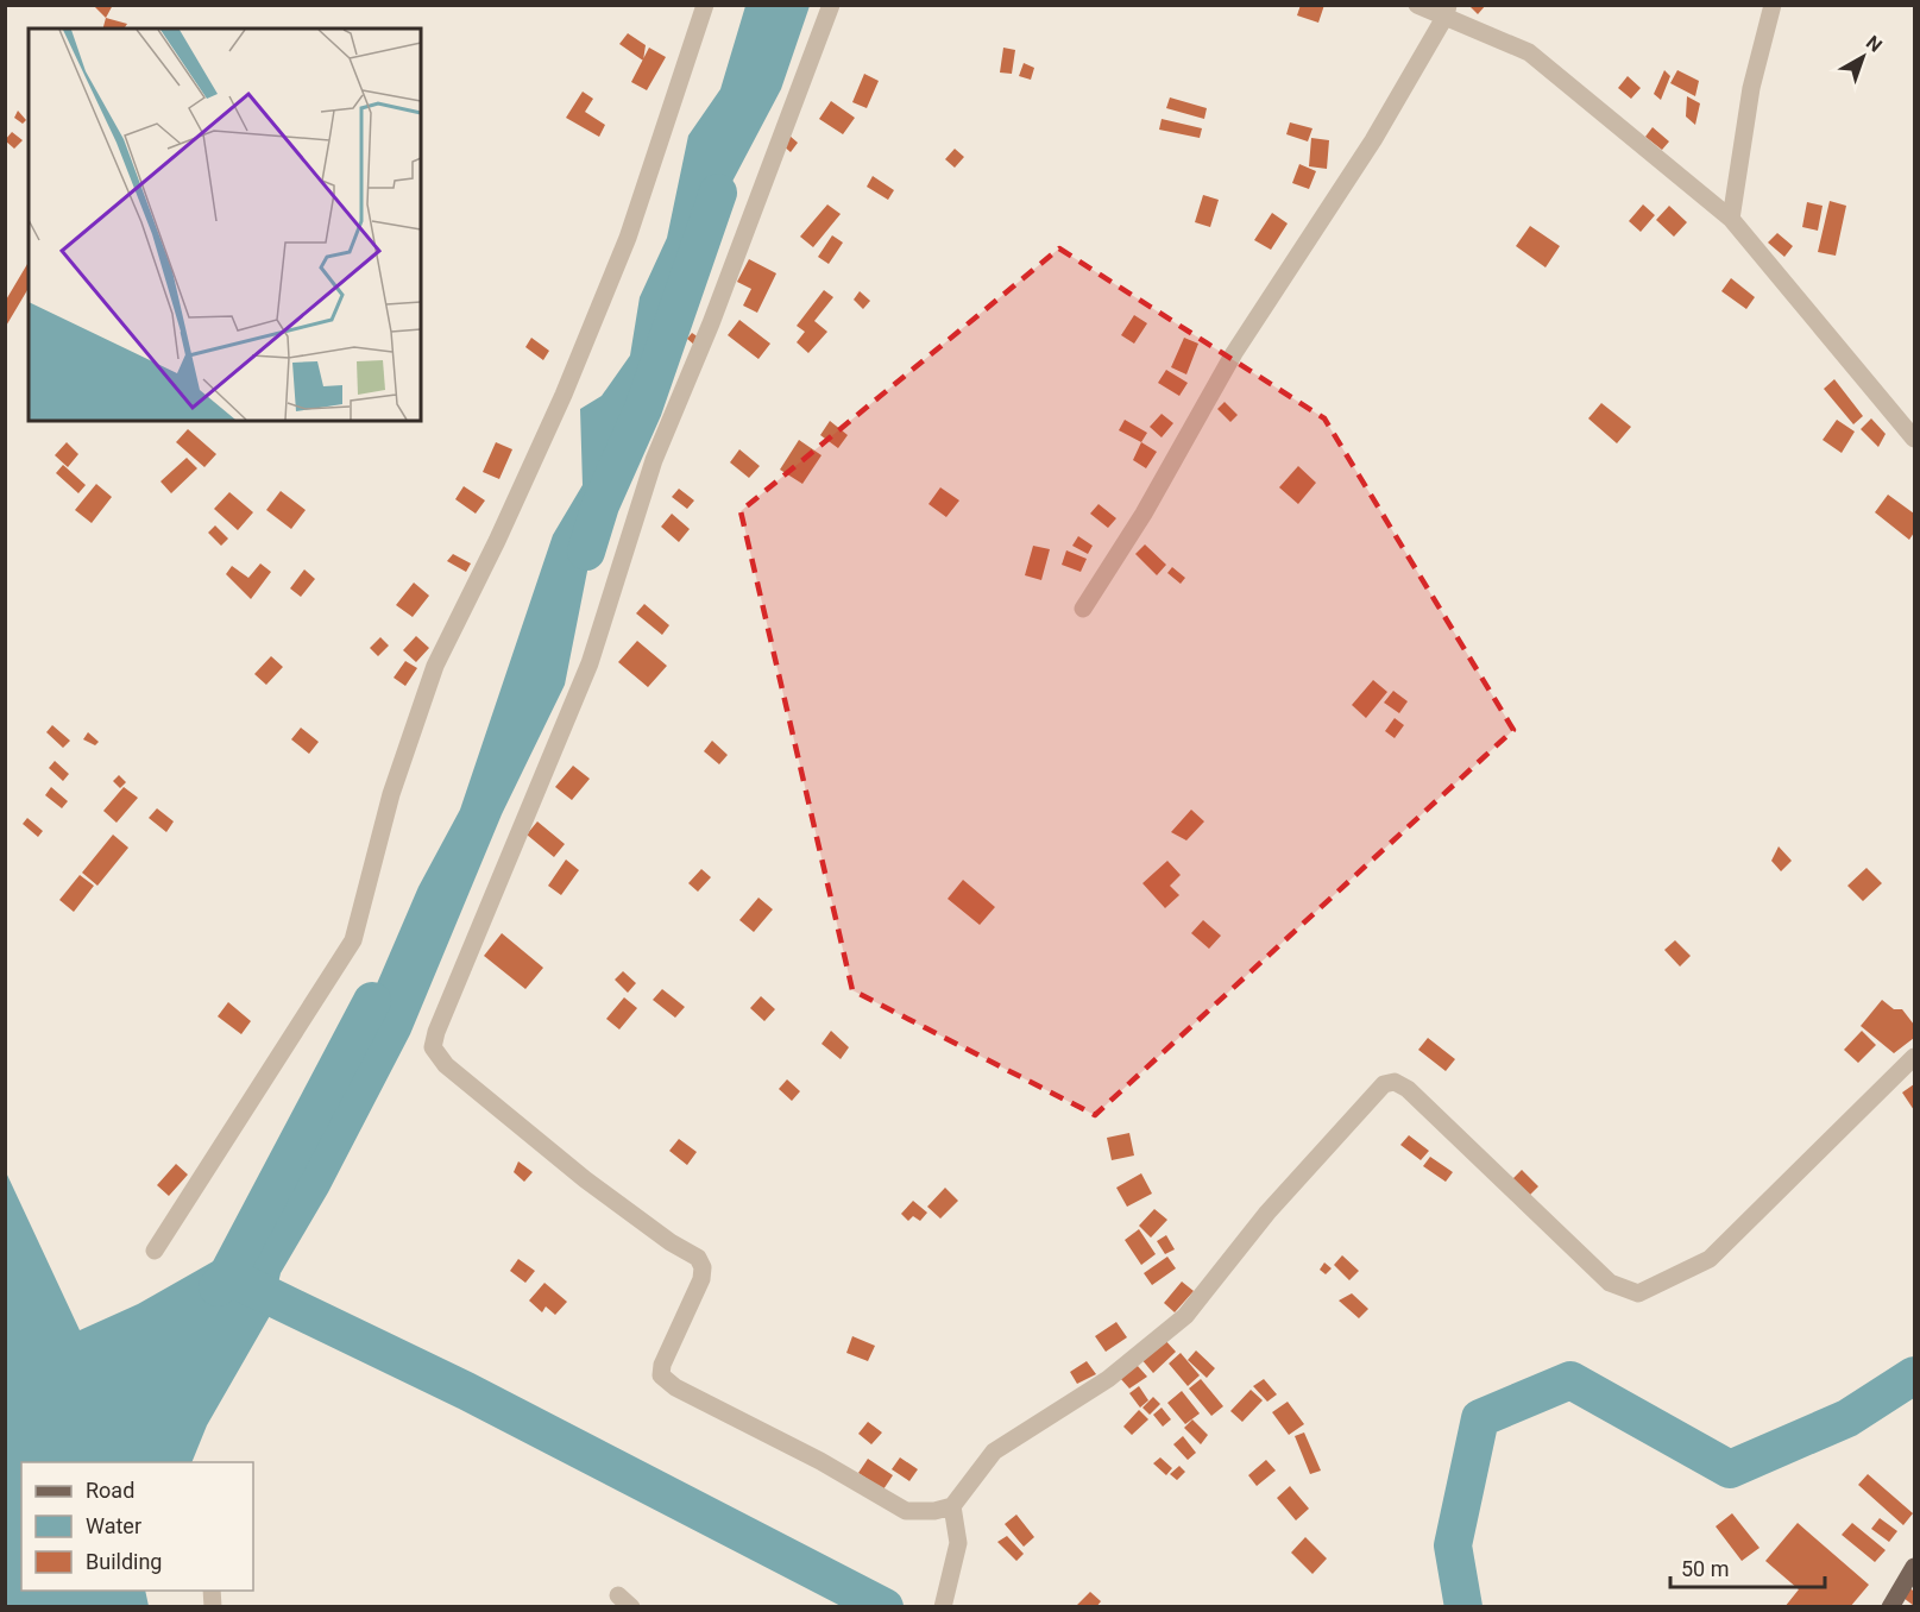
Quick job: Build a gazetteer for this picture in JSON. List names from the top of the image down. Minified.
{"legend":["Road","Water","Building"],"scale_bar":"50 m","north":"top right"}
